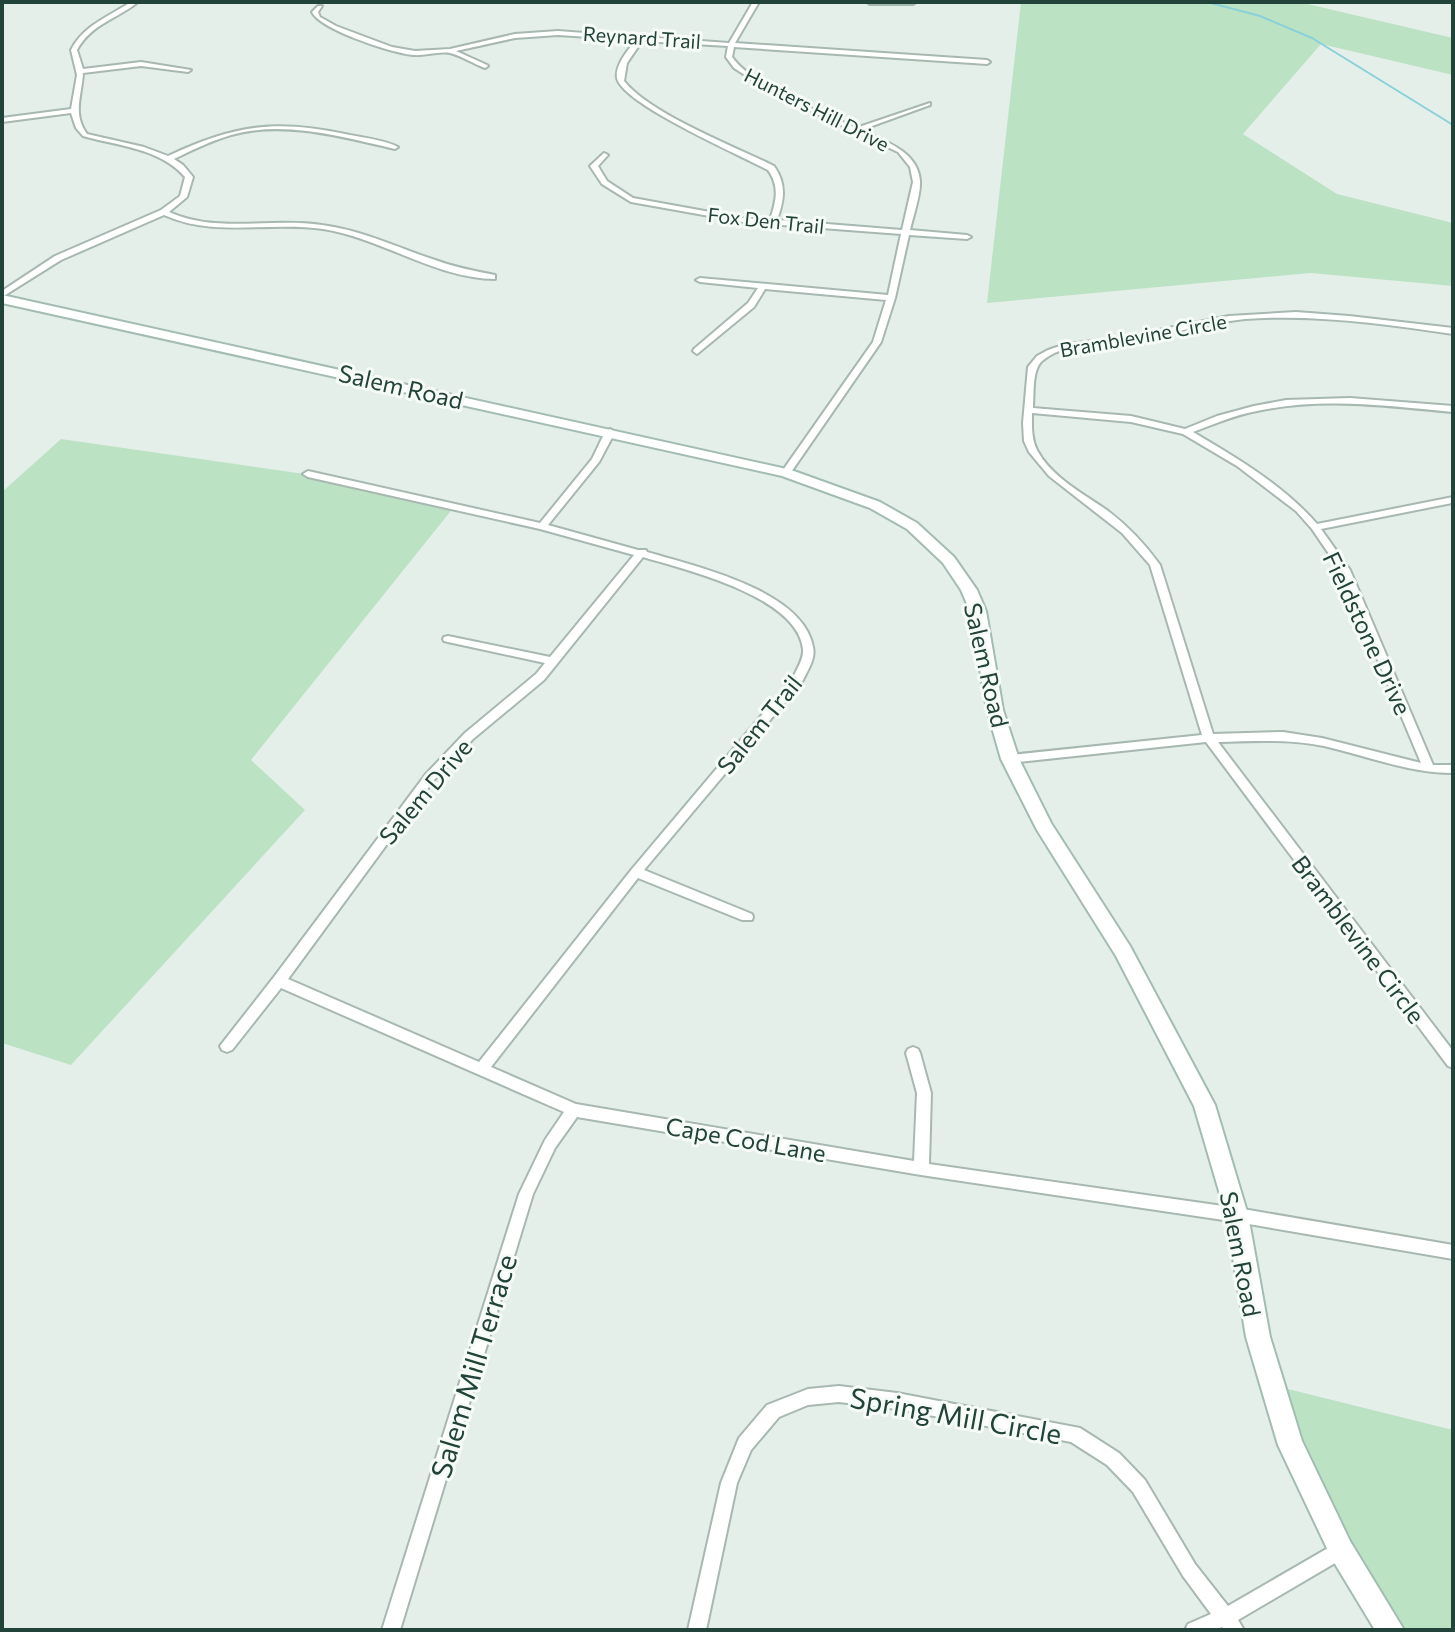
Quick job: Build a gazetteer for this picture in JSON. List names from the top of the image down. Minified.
{"streets":{"street":["Reynard Trail","Hunters Hill Drive","Fox Den Trail","Bramblevine Circle","Salem Road","Fieldstone Drive","Salem Trail","Salem Drive","Cape Cod Lane","Salem Mill Terrace","Spring Mill Circle"]},"crossings":[["Reynard Trail","Hunters Hill Drive"],["Hunters Hill Drive","Fox Den Trail"],["Hunters Hill Drive","Salem Road"],["Bramblevine Circle","Fieldstone Drive"],["Salem Road","Cape Cod Lane"],["Salem Trail","Salem Drive"],["Salem Trail","Cape Cod Lane"],["Salem Drive","Cape Cod Lane"],["Cape Cod Lane","Salem Mill Terrace"]]}
